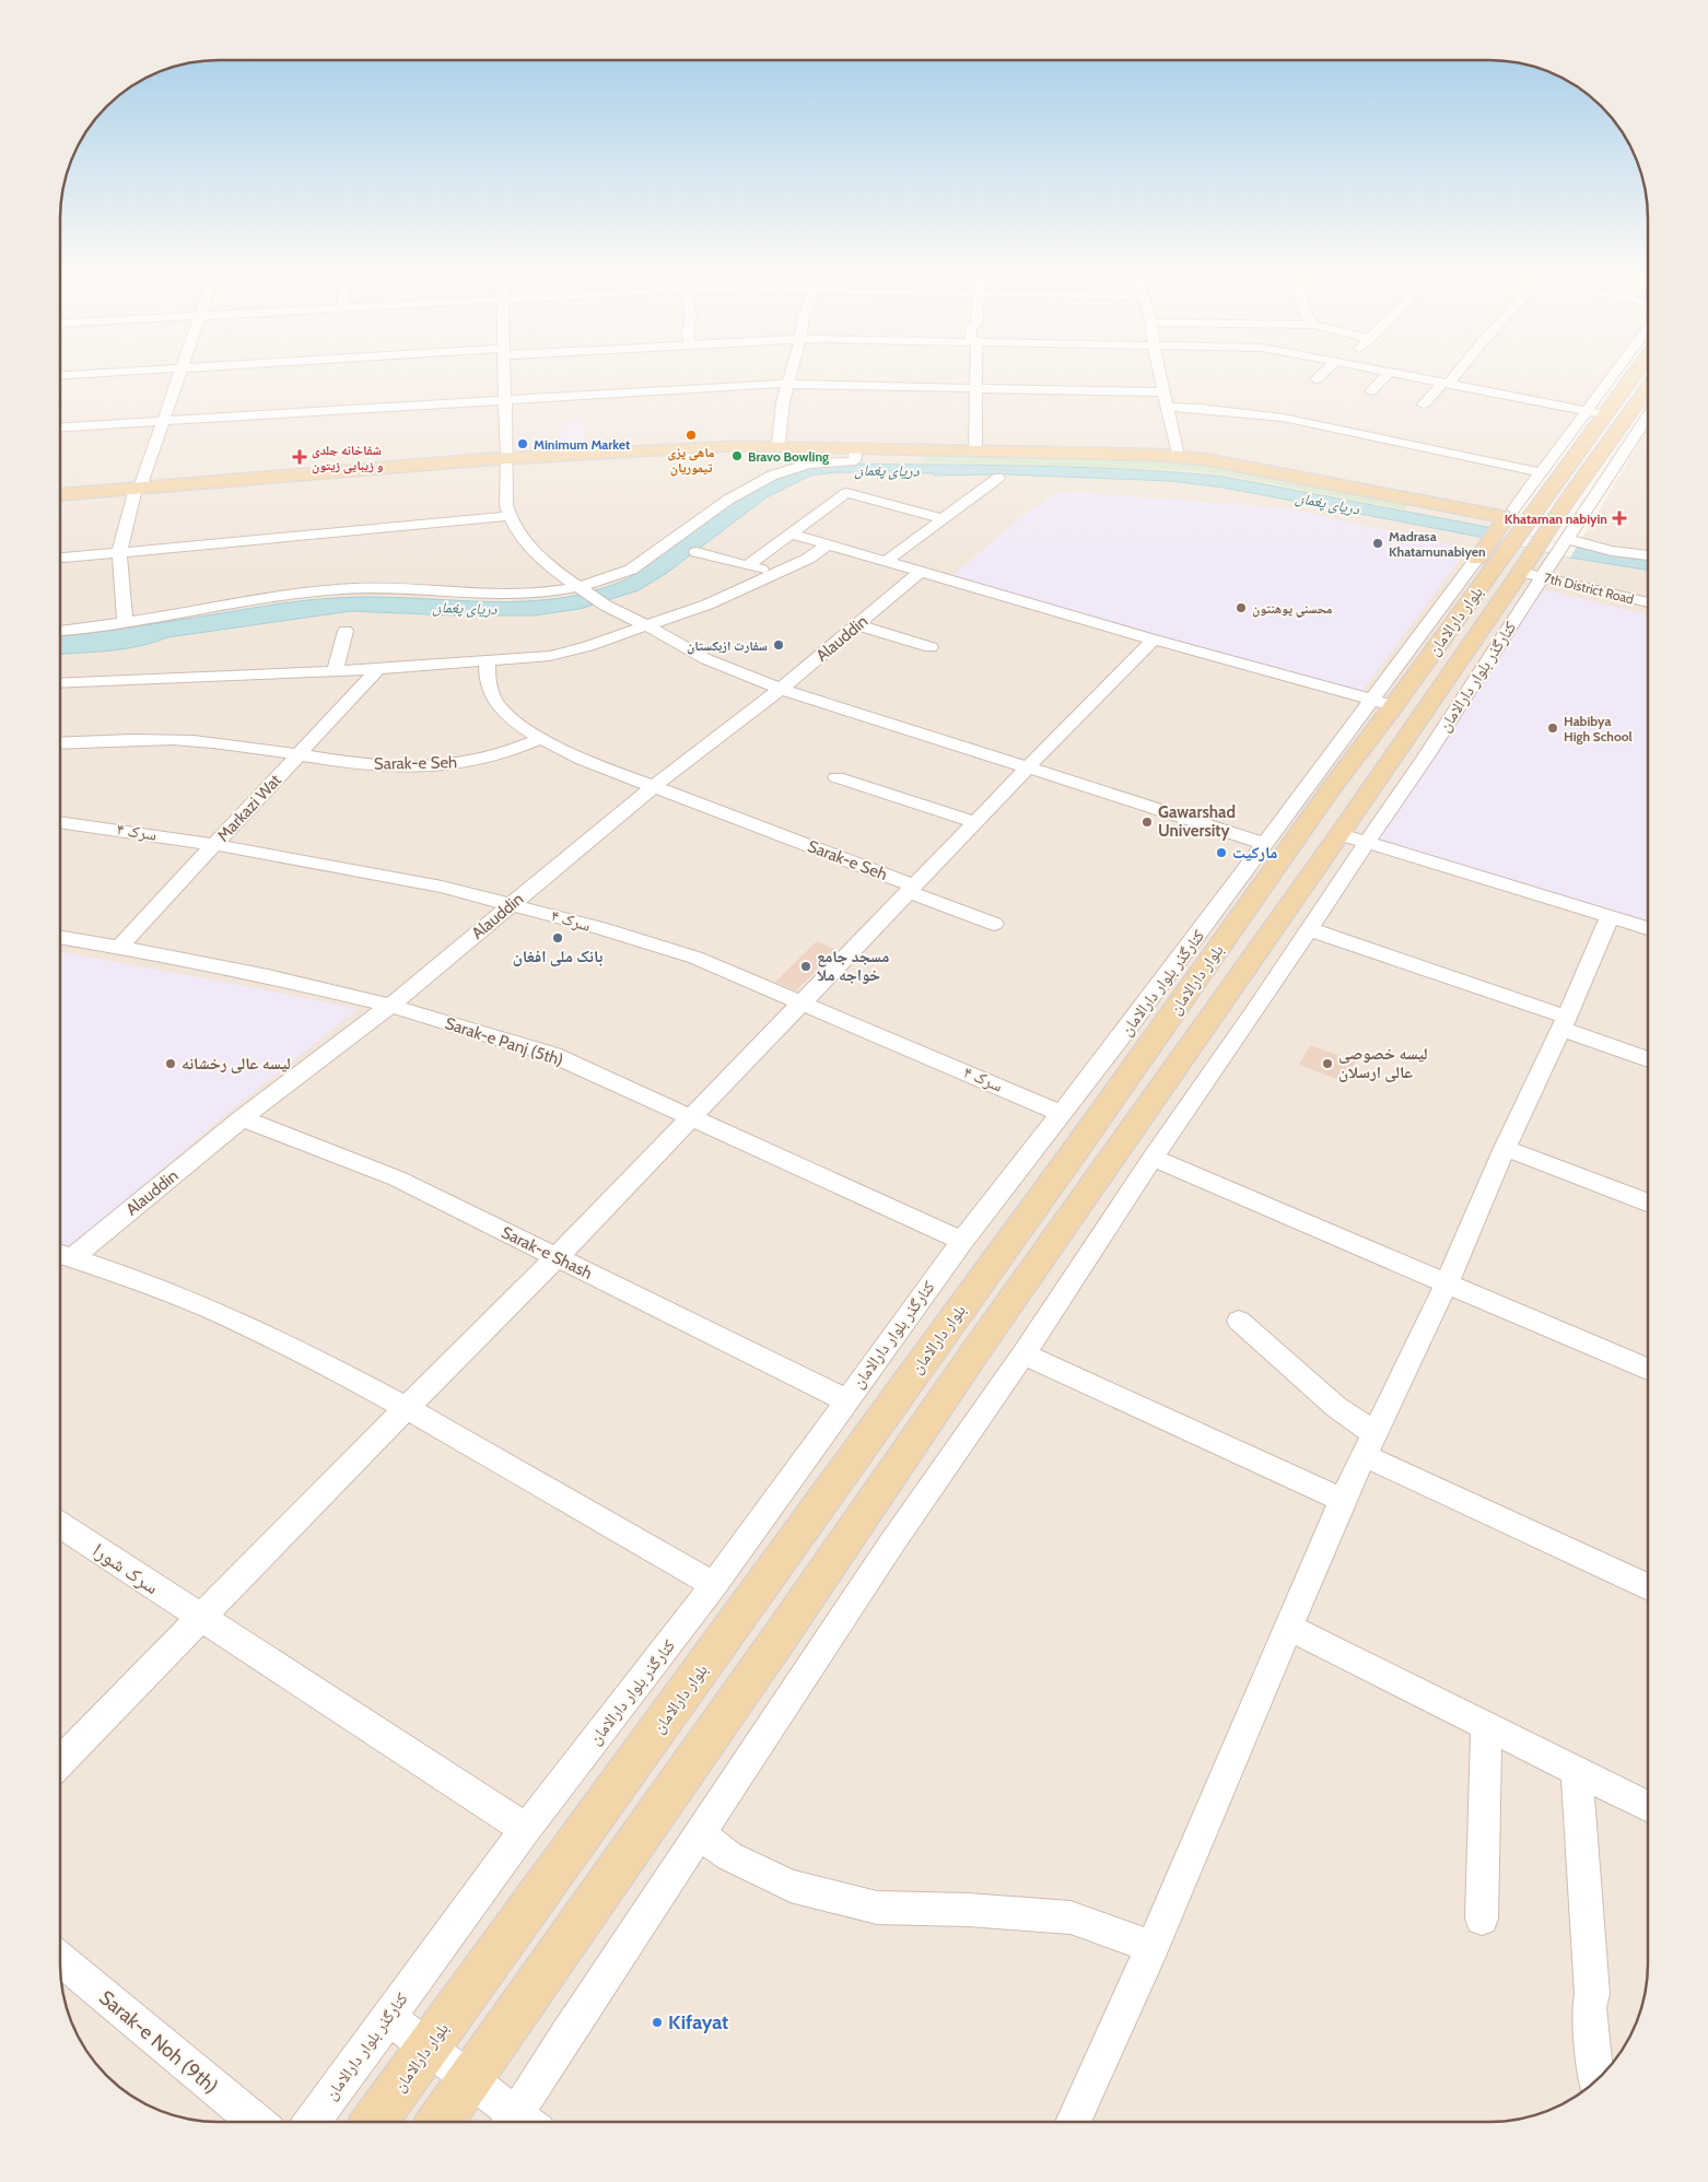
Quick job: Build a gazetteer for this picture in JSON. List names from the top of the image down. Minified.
{"streets":{"main road":["بلوار دارالامان"],"street":["7th District Road","Alauddin","کنارگذر بلوار دارالامان","Sarak-e Seh","Markazi Wat","سرک ۴","Sarak-e Panj (5th)","Sarak-e Shash","سرک شورا","Sarak-e Noh (9th)"]},"crossings":[["7th District Road","بلوار دارالامان"],["7th District Road","کنارگذر بلوار دارالامان"],["بلوار دارالامان","کنارگذر بلوار دارالامان"],["Alauddin","Sarak-e Seh"],["Alauddin","سرک ۴"],["Alauddin","Sarak-e Panj (5th)"],["Alauddin","Sarak-e Shash"],["کنارگذر بلوار دارالامان","سرک ۴"],["کنارگذر بلوار دارالامان","Sarak-e Panj (5th)"],["کنارگذر بلوار دارالامان","Sarak-e Shash"],["کنارگذر بلوار دارالامان","سرک شورا"],["Sarak-e Seh","Markazi Wat"],["Markazi Wat","سرک ۴"],["Markazi Wat","Sarak-e Panj (5th)"]],"water":["دریای پغمان"],"places":{"other":["ماهی پزی تیموریان","Minimum Market","Bravo Bowling","Madrasa Khatamunabiyen","محسني پوهنتون","سفارت ازبکستان","Habibya High School","Gawarshad University","مارکیت","بانک ملی افغان","مسجد جامع خواجه ملا","لیسه عالی رخشانه","لیسه خصوصی عالی ارسلان","Kifayat"],"health":["شفاخانه جلدی و زیبایی زیتون","Khataman nabiyin"]}}
